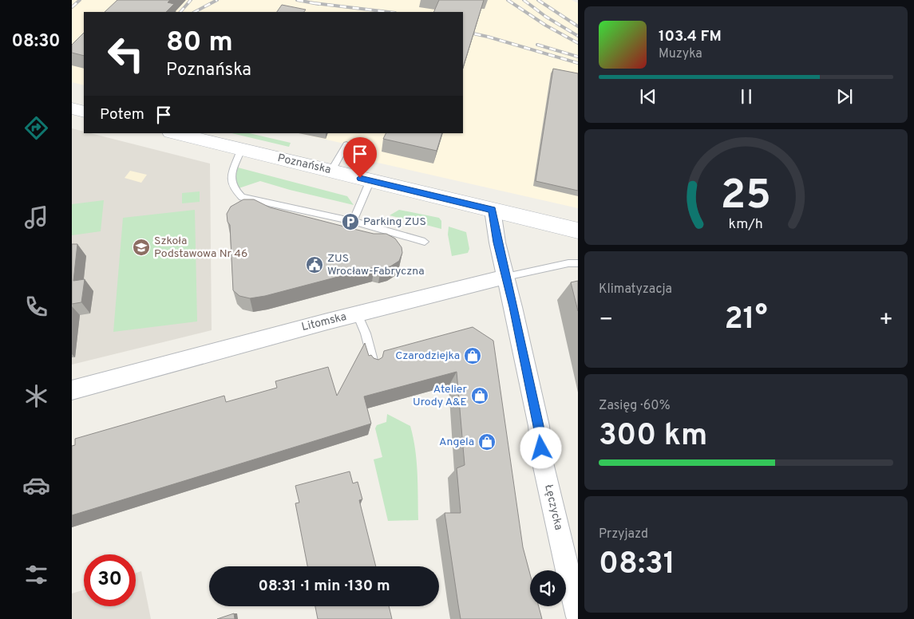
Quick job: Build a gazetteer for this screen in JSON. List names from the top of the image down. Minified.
{"streets":{"street":["Poznańska","Litomska","Łęczycka"]},"crossings":[["Poznańska","Łęczycka"],["Litomska","Łęczycka"]],"places":{"parking":["Parking ZUS"],"school or university":["Szkoła Podstawowa Nr 46"],"public building":["ZUS Wrocław-Fabryczna"],"shop":["Czarodziejka","Atelier Urody A&E","Angela"]},"page":{"tabs":"08:30","turn":["80 m","Poznańska"],"song":["103.4 FM","Muzyka"],"then":"Potem","tile":["Klimatyzacja",["Zasięg · 60%","300 km"],["Przyjazd","08:31"]],"heat":["−","21°","+"],"limit":"30","trip":"08:31 · 1 min · 130 m","gauge":["25","km/h"]}}
